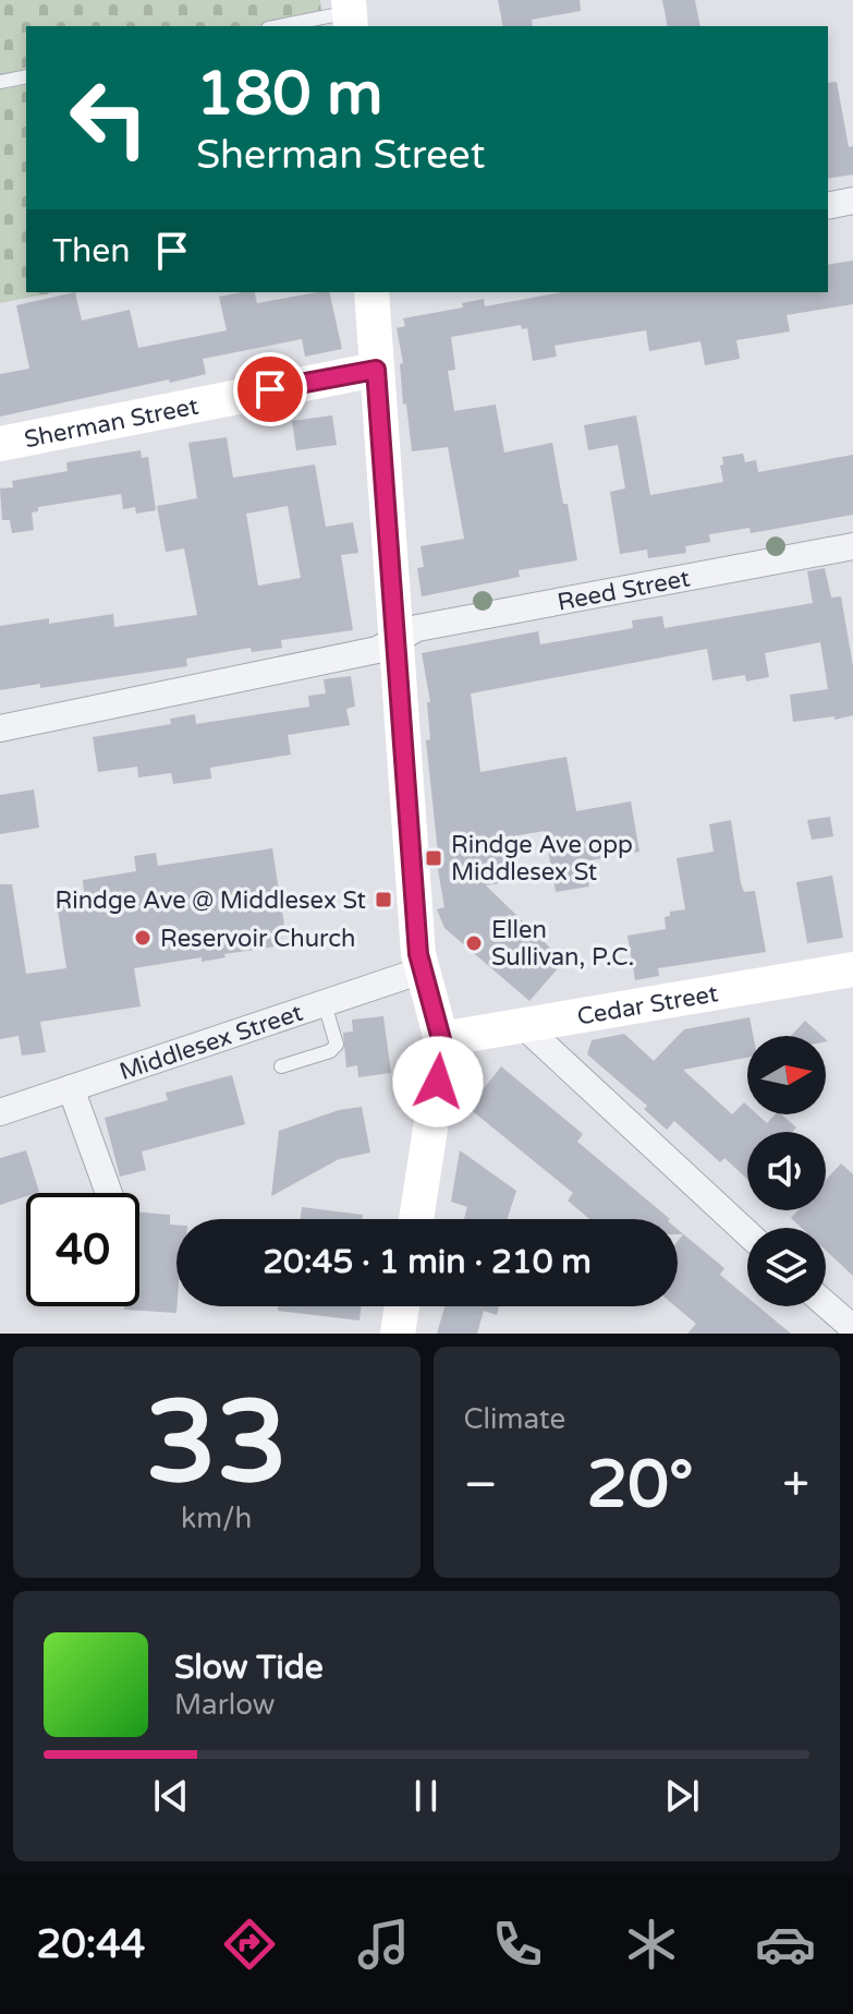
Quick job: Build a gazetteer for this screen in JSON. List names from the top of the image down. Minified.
{"streets":{"street":["Sherman Street","Reed Street","Cedar Street","Middlesex Street"]},"places":{"transit":["Rindge Ave opp Middlesex St","Rindge Ave @ Middlesex St"],"other":["Reservoir Church","Ellen Sullivan, P.C."]},"north":"right","page":{"turn":["180 m","Sherman Street"],"then":"Then","limit":"40","trip":"20:45 · 1 min · 210 m","tile":[["33","km/h"],"Climate"],"heat":["−","20°","+"],"song":["Slow Tide","Marlow"],"tabs":"20:44"}}
